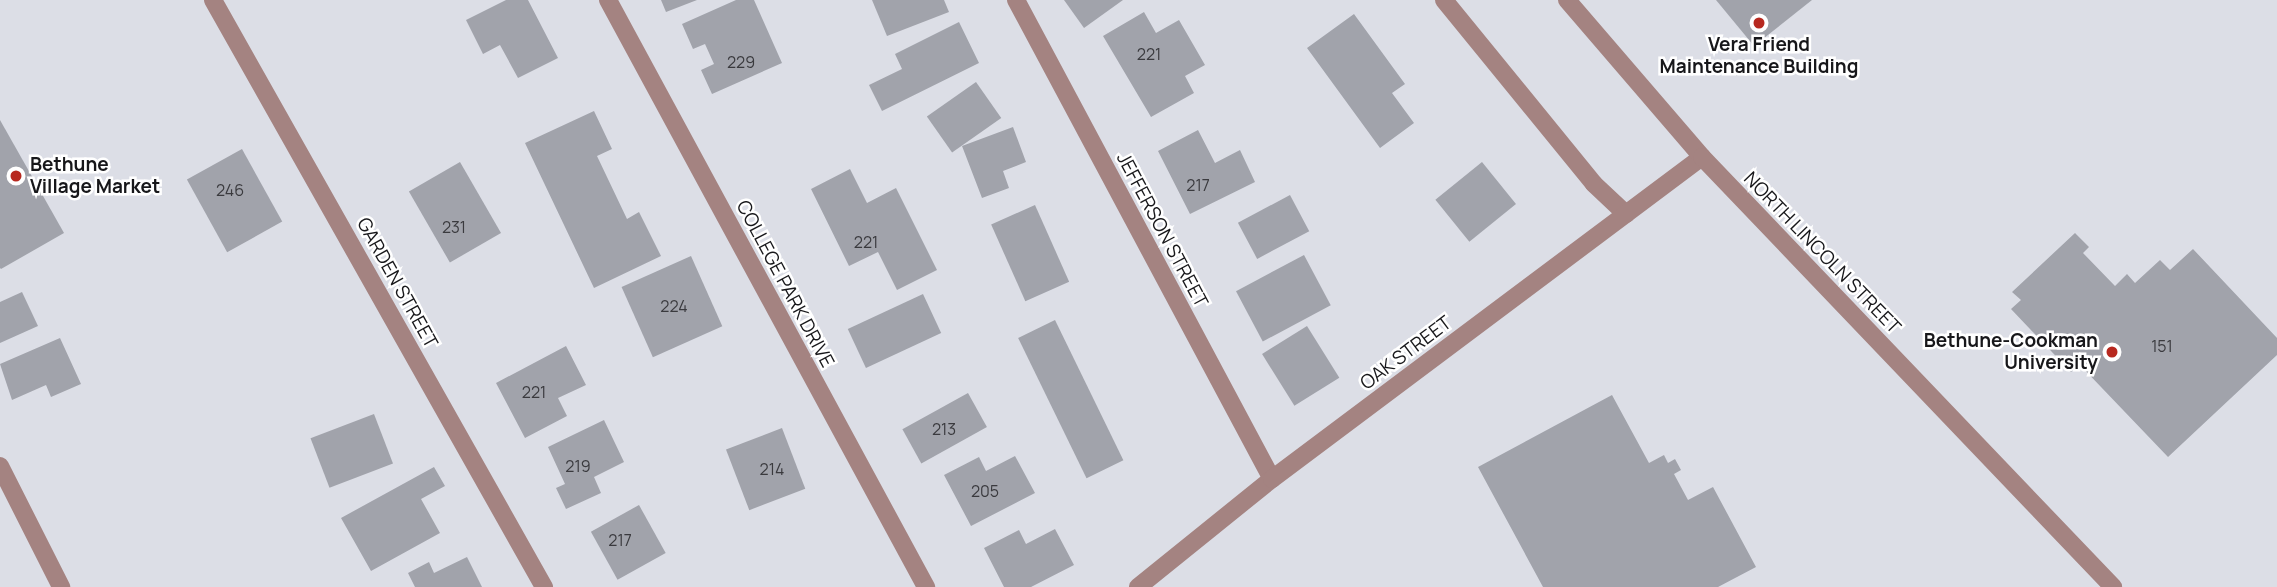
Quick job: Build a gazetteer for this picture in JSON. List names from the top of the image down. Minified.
{"streets":{"street":["JEFFERSON STREET","NORTH LINCOLN STREET","GARDEN STREET","COLLEGE PARK DRIVE","OAK STREET"]},"crossings":[["JEFFERSON STREET","OAK STREET"],["NORTH LINCOLN STREET","OAK STREET"]],"places":["Vera Friend Maintenance Building","Bethune Village Market","Bethune-Cookman University"],"house_numbers":["221","229","217","246","231","221","224","151","221","213","219","214","205","217"]}
